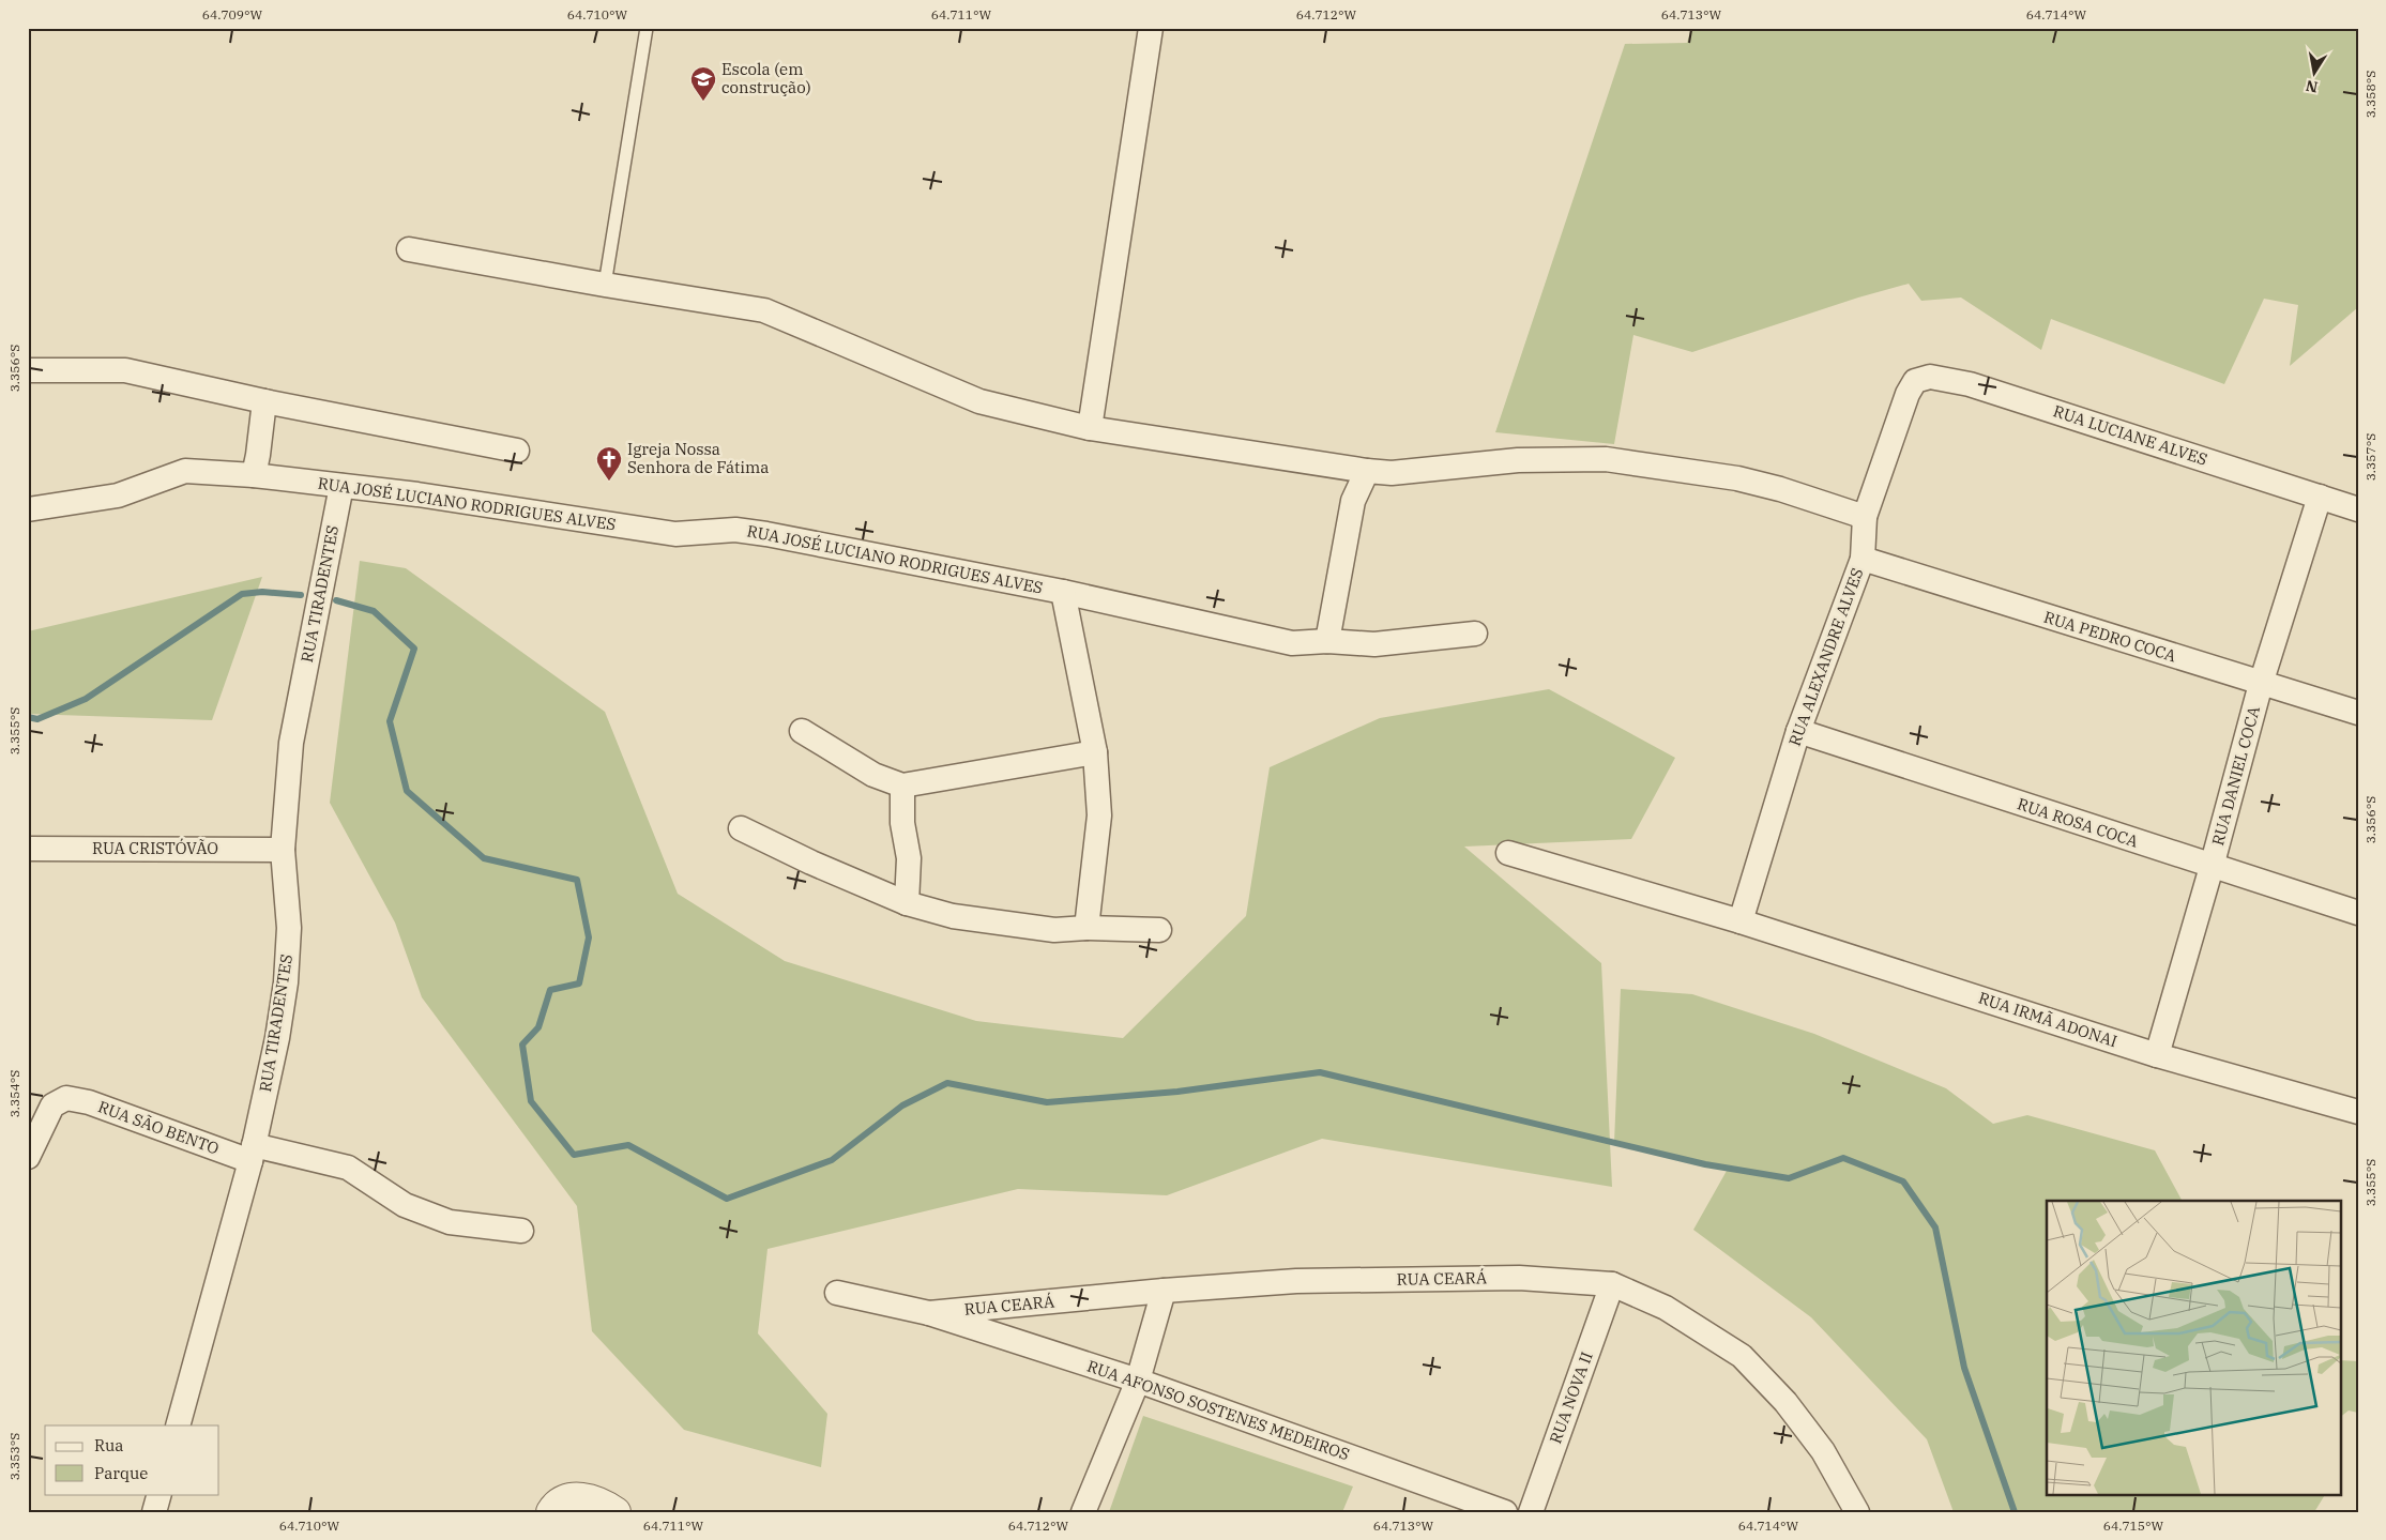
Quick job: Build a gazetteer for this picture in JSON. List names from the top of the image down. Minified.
{"streets":{"street":["RUA LUCIANE ALVES","RUA JOSÉ LUCIANO RODRIGUES ALVES","RUA TIRADENTES","RUA PEDRO COCA","RUA ALEXANDRE ALVES","RUA DANIEL COCA","RUA ROSA COCA","RUA CRISTÓVÃO","RUA IRMÃ ADONAI","RUA SÃO BENTO","RUA CEARÁ","RUA NOVA II","RUA AFONSO SOSTENES MEDEIROS"]},"crossings":[["RUA LUCIANE ALVES","RUA ALEXANDRE ALVES"],["RUA LUCIANE ALVES","RUA DANIEL COCA"],["RUA JOSÉ LUCIANO RODRIGUES ALVES","RUA TIRADENTES"],["RUA TIRADENTES","RUA CRISTÓVÃO"],["RUA TIRADENTES","RUA SÃO BENTO"],["RUA PEDRO COCA","RUA ALEXANDRE ALVES"],["RUA PEDRO COCA","RUA DANIEL COCA"],["RUA ALEXANDRE ALVES","RUA ROSA COCA"],["RUA ALEXANDRE ALVES","RUA IRMÃ ADONAI"],["RUA DANIEL COCA","RUA ROSA COCA"],["RUA DANIEL COCA","RUA IRMÃ ADONAI"],["RUA CEARÁ","RUA NOVA II"],["RUA CEARÁ","RUA AFONSO SOSTENES MEDEIROS"]],"places":{"school or university":["Escola (em construção)"],"church":["Igreja Nossa Senhora de Fátima"]},"legend":["Rua","Parque"],"north":"bottom","coordinates":["64.709°W","64.710°W","64.711°W","64.712°W","64.713°W","64.714°W","3.358°S","3.356°S","3.357°S","3.355°S","3.354°S","3.353°S","64.715°W"]}
